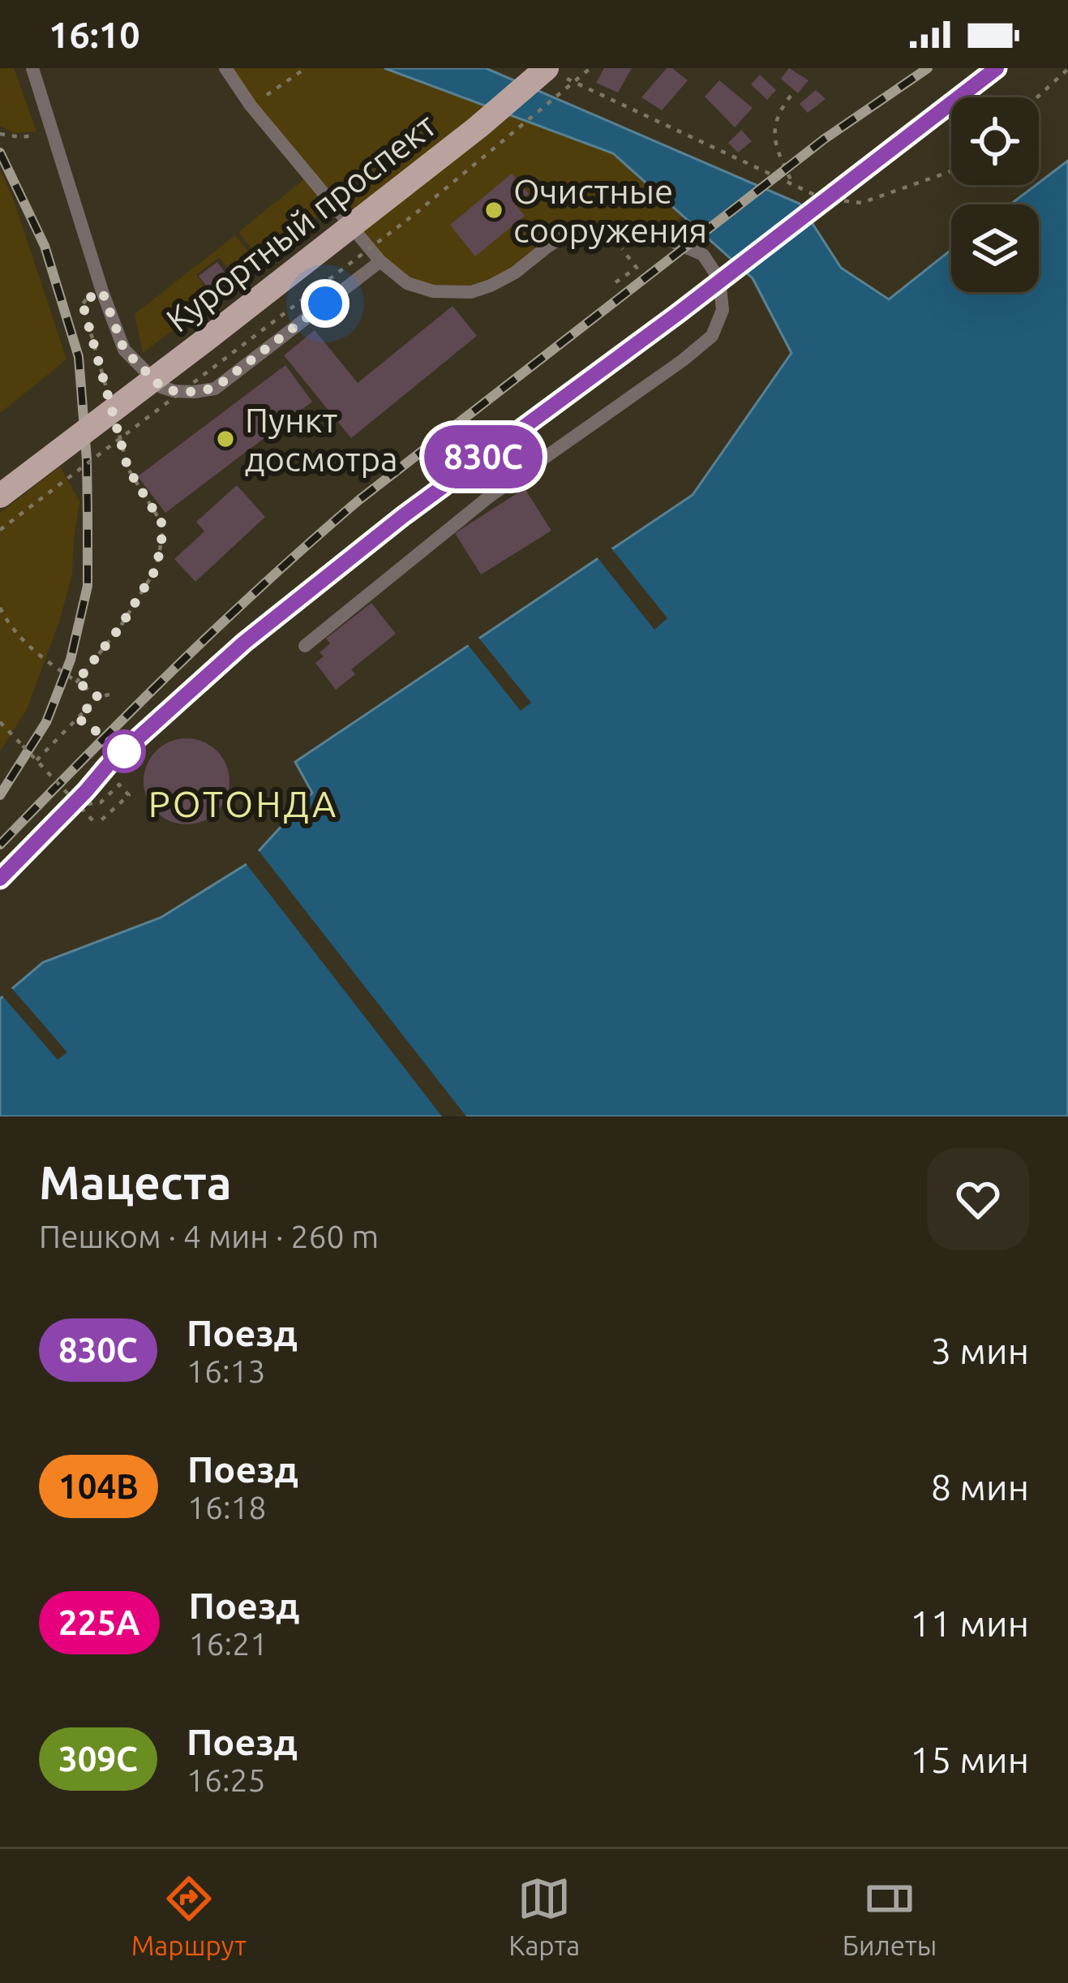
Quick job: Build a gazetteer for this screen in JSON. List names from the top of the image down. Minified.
{"streets":{"main road":["Курортный проспект"]},"districts":["РОТОНДА"],"places":["Очистные сооружения","Пункт досмотра"],"page":{"status":"16:10","on_map":"830С","heading":["Мацеста","Пешком · 4 мин · 260 m"],"list":[{"mark":"830С","name":"Поезд","note":"16:13","value":"3 мин"},{"mark":"104В","name":"Поезд","note":"16:18","value":"8 мин"},{"mark":"225А","name":"Поезд","note":"16:21","value":"11 мин"},{"mark":"309С","name":"Поезд","note":"16:25","value":"15 мин"}],"tabs":["Маршрут","Карта","Билеты"]}}
